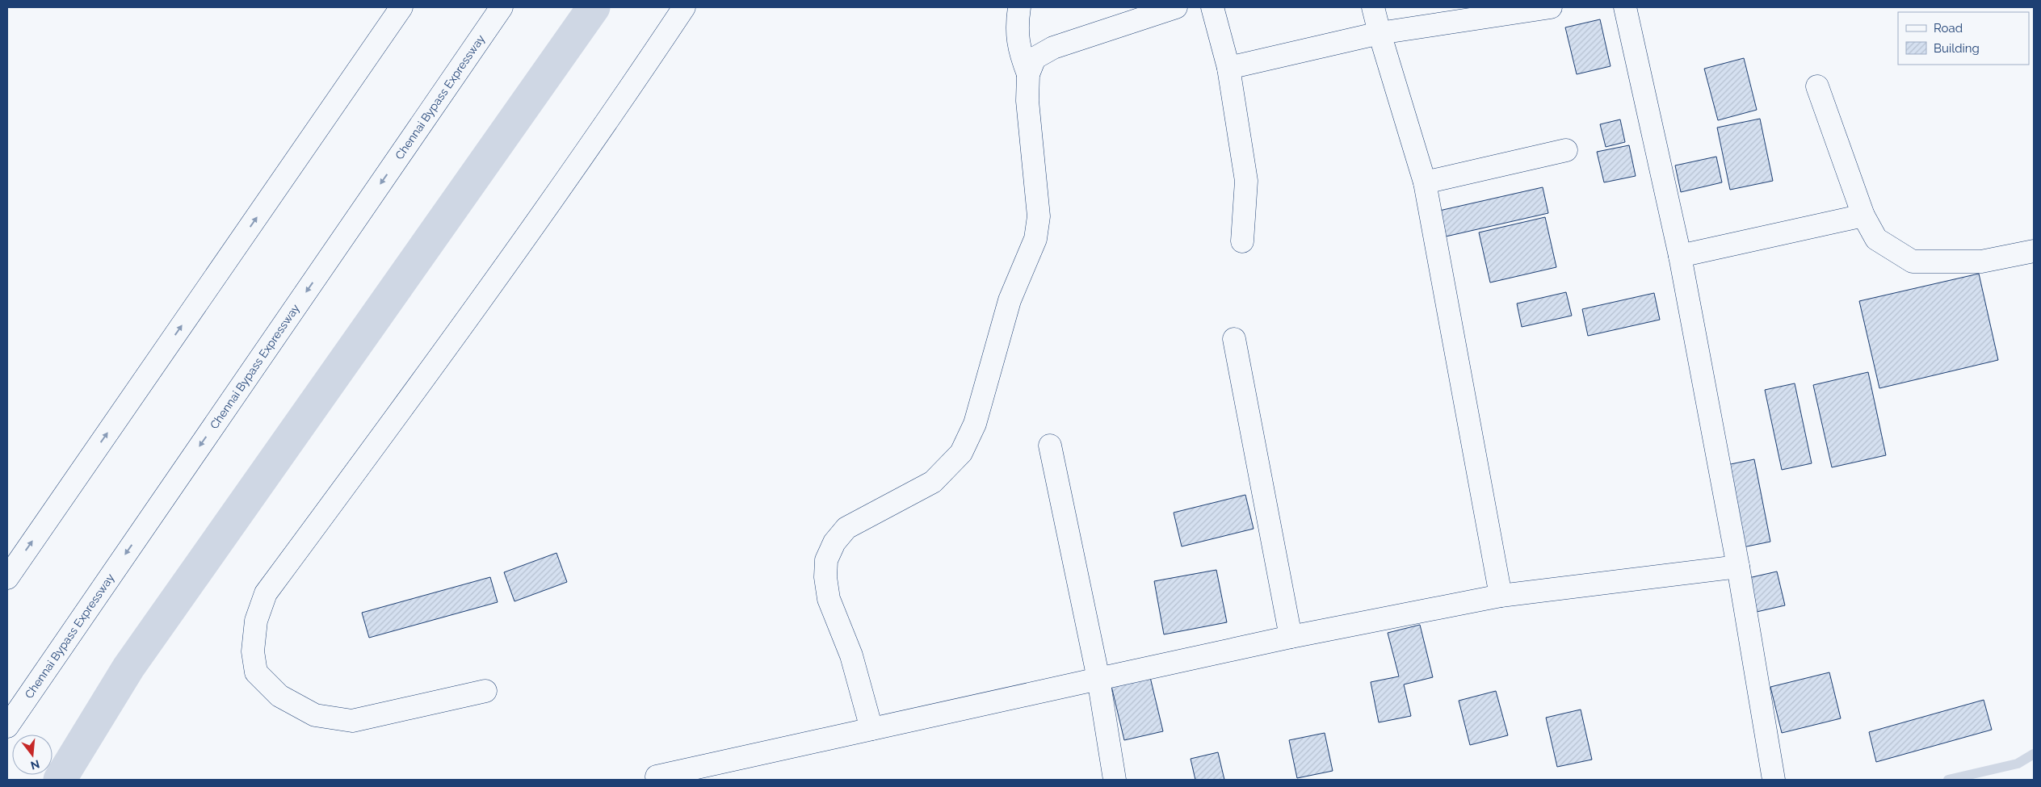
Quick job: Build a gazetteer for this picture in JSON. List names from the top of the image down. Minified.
{"streets":{"main road":["Chennai Bypass Expressway"]},"legend":["Road","Building"],"north":"bottom"}
